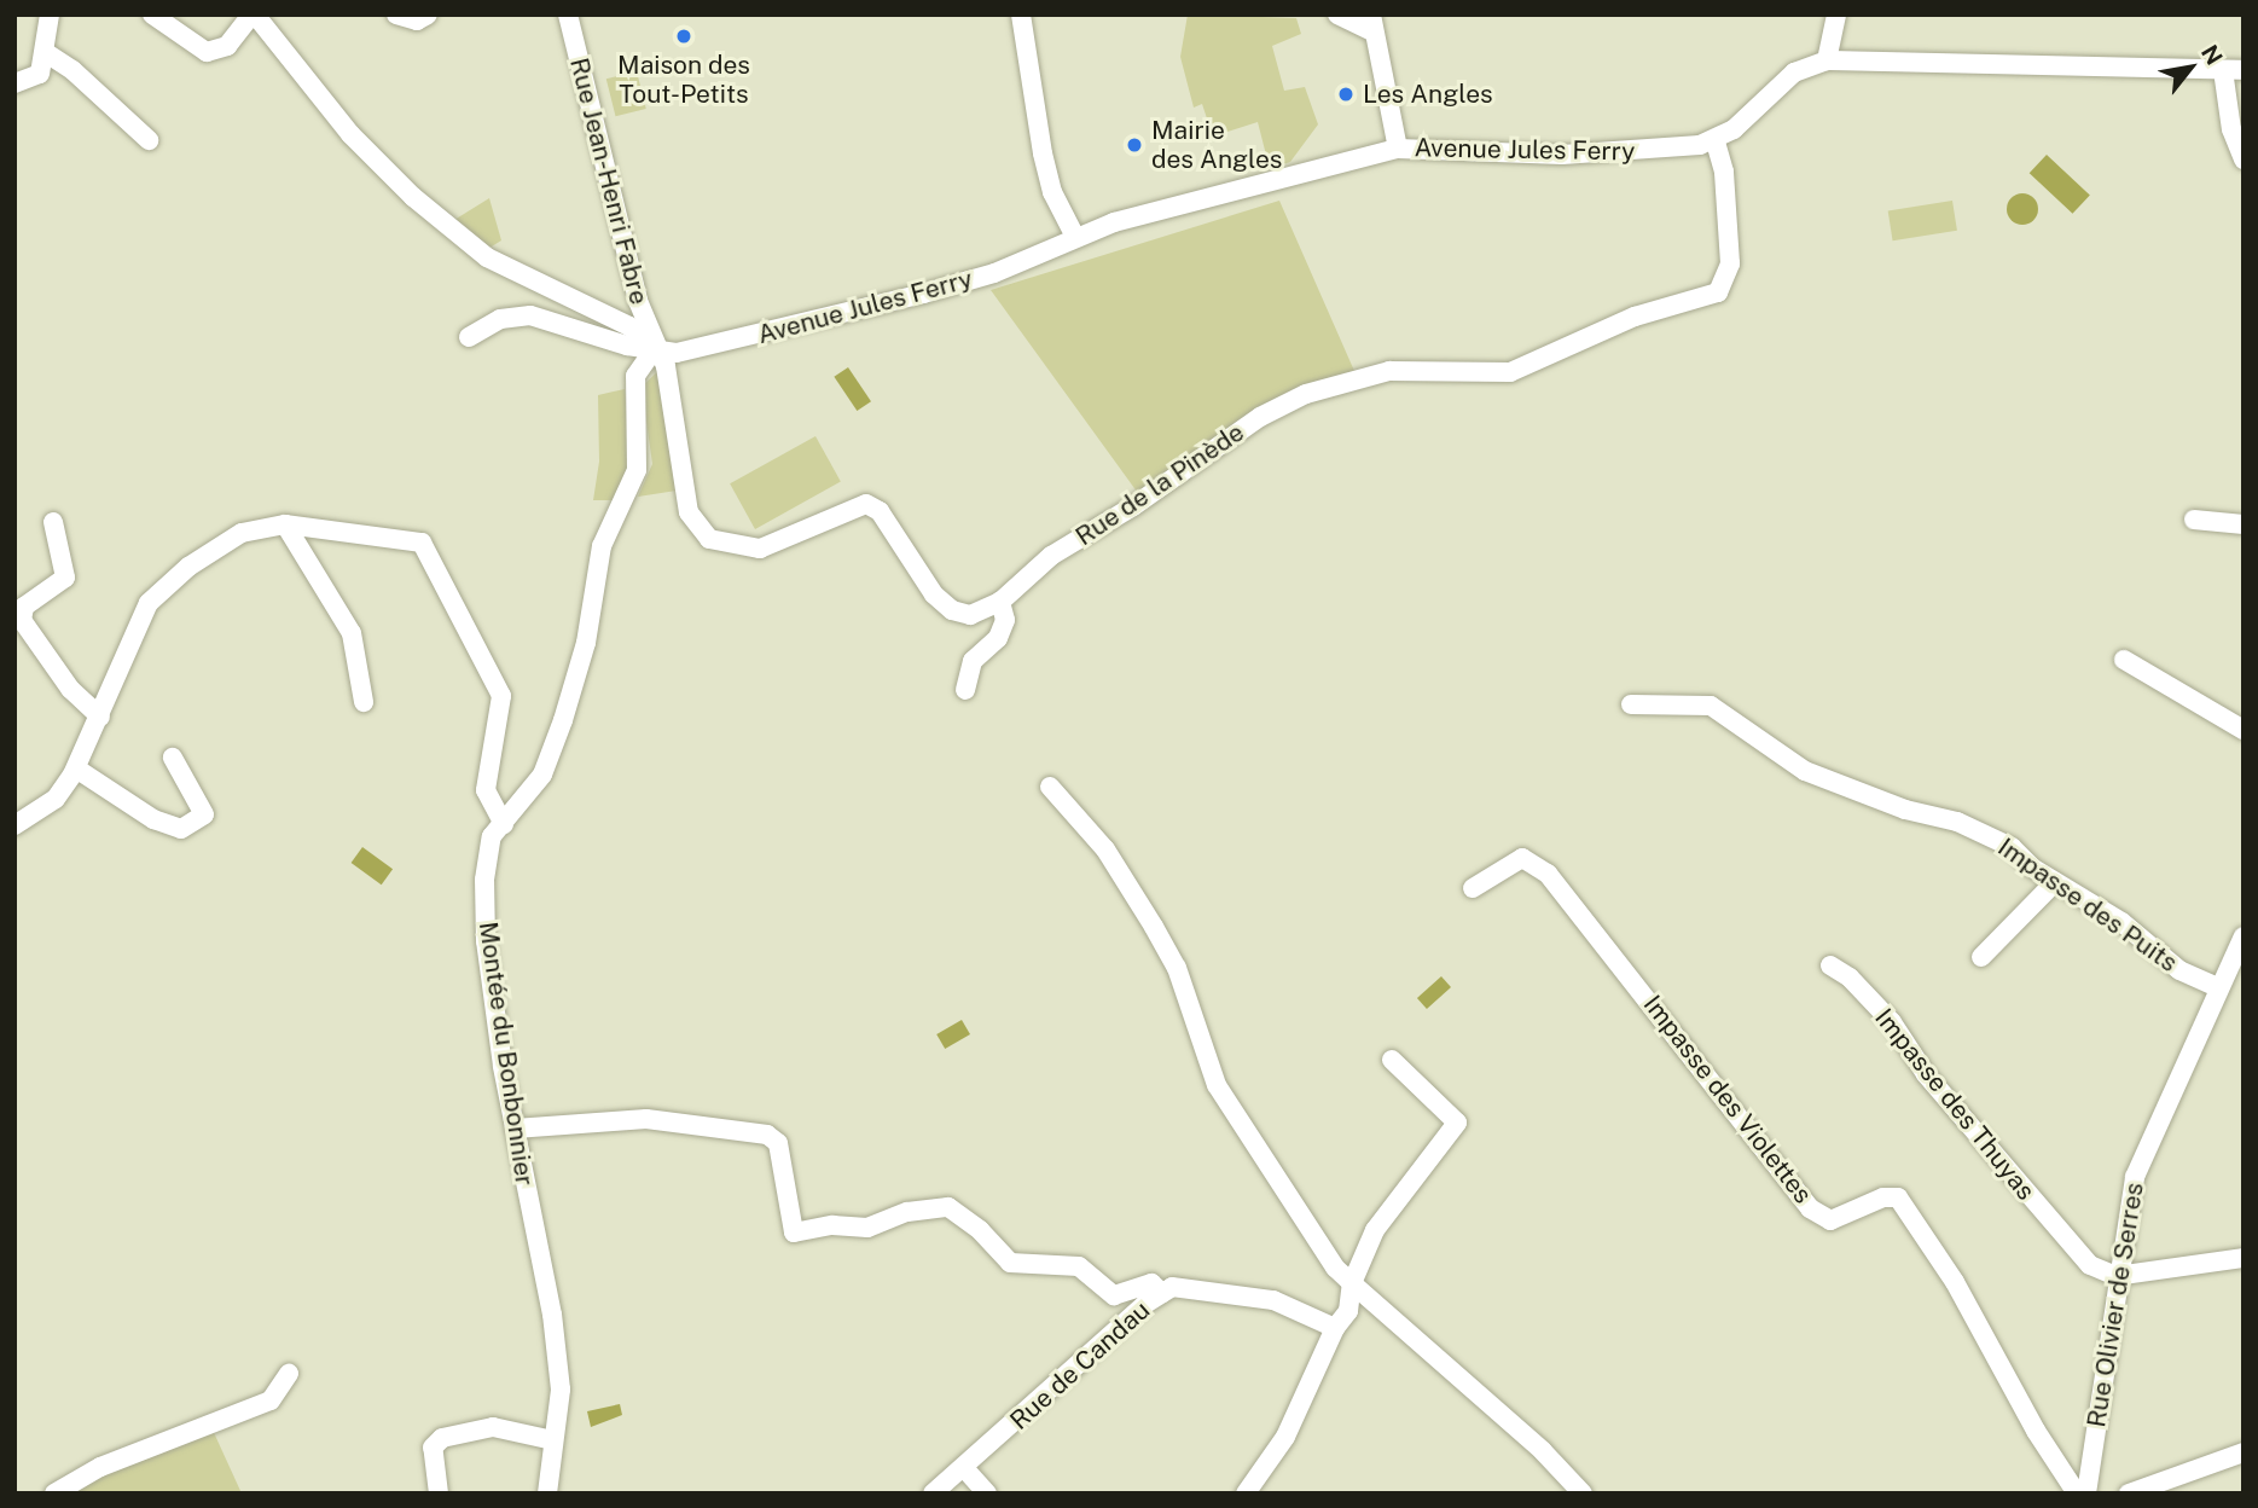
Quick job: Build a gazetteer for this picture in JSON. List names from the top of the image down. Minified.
{"streets":{"street":["Avenue Jules Ferry","Rue Jean-Henri Fabre","Rue de la Pinède","Impasse des Puits","Montée du Bonbonnier","Impasse des Violettes","Impasse des Thuyas","Rue Olivier de Serres","Rue de Candau"]},"crossings":[["Avenue Jules Ferry","Rue Jean-Henri Fabre"],["Avenue Jules Ferry","Rue de la Pinède"],["Avenue Jules Ferry","Montée du Bonbonnier"],["Rue Jean-Henri Fabre","Rue de la Pinède"],["Rue Jean-Henri Fabre","Montée du Bonbonnier"],["Rue de la Pinède","Montée du Bonbonnier"],["Impasse des Puits","Rue Olivier de Serres"],["Impasse des Thuyas","Rue Olivier de Serres"]],"places":["Maison des Tout-Petits","Les Angles","Mairie des Angles"],"north":"top right"}
